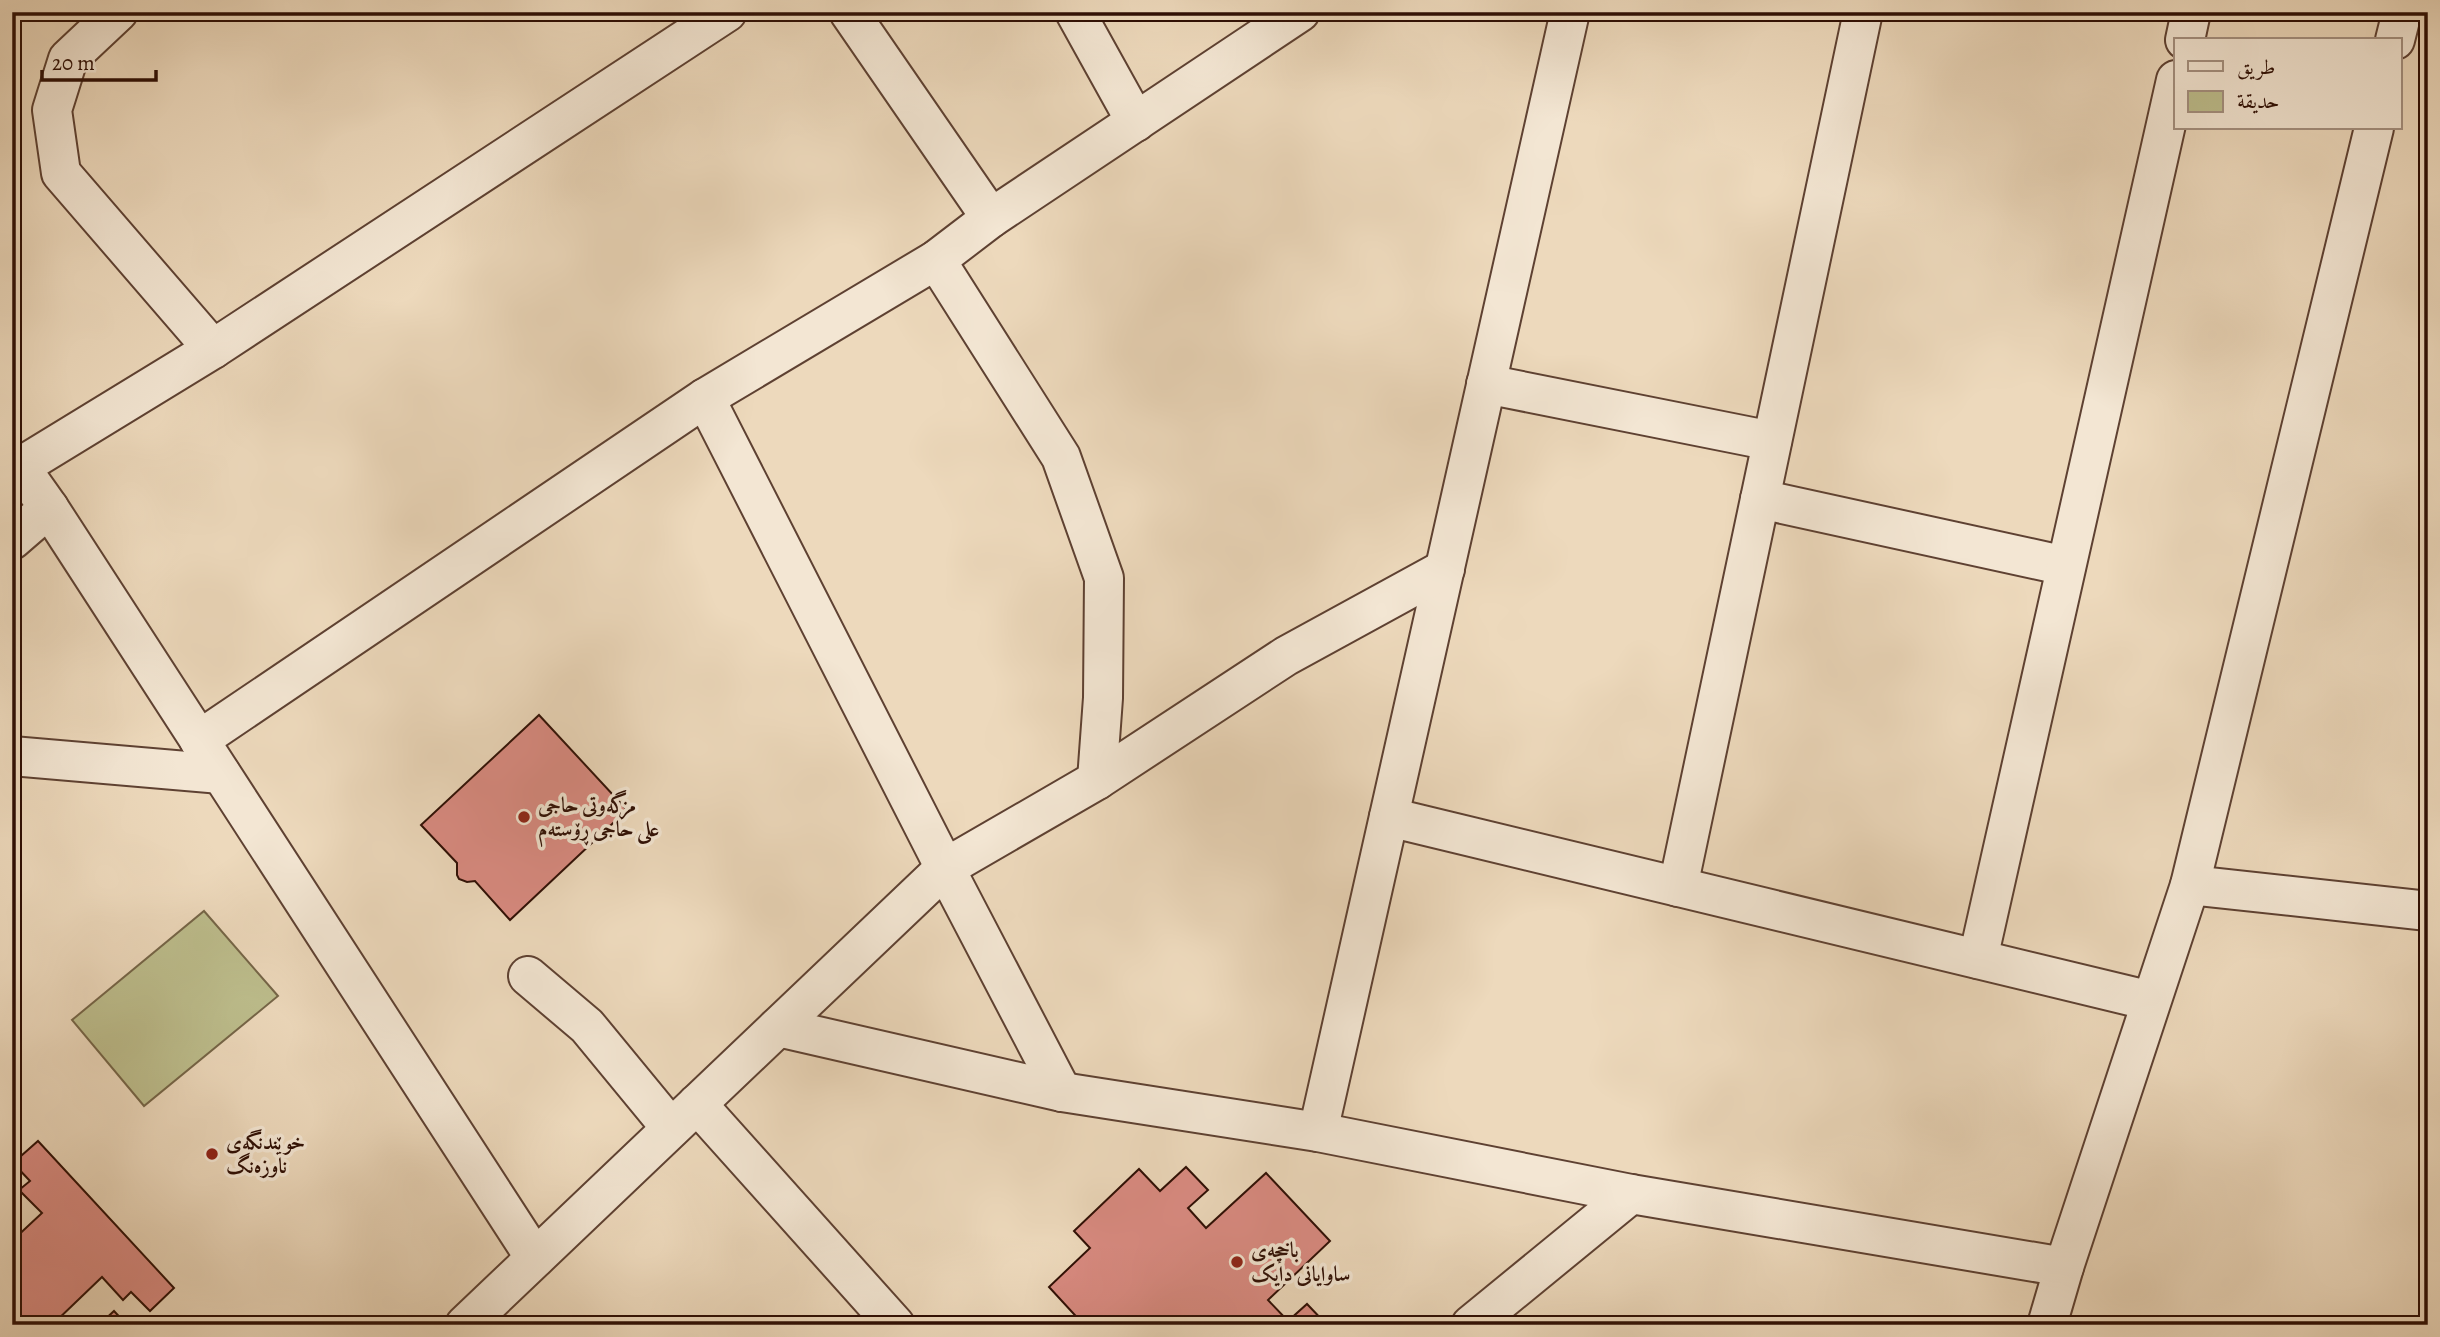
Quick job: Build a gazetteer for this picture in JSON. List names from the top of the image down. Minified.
{"places":["مزگەوتی حاجی علی حاجی ڕۆستەم","خوێندنگەی ناوزەنگ","باخچەی ساوایانی دایک"],"legend":["طريق","حديقة"],"scale_bar":"20 m"}
